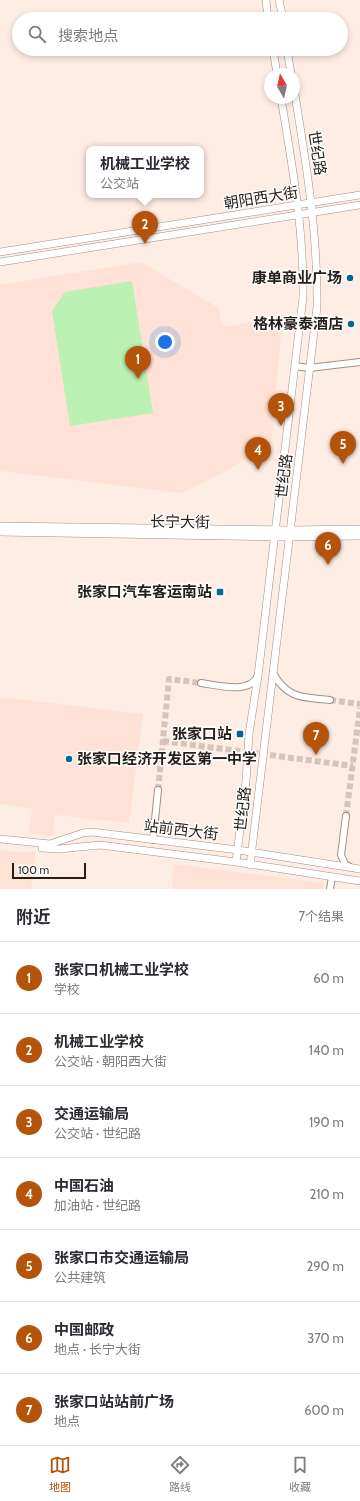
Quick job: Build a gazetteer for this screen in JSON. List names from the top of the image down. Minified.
{"streets":{"main road":["世纪路","朝阳西大街","长宁大街","站前西大街"]},"crossings":[["世纪路","朝阳西大街"],["世纪路","长宁大街"],["世纪路","站前西大街"]],"places":{"other":["康单商业广场","格林豪泰酒店","张家口经济开发区第一中学"],"transit":["张家口汽车客运南站","张家口站"]},"scale_bar":"100 m","north":"top","page":{"search":"搜索地点","popup":["机械工业学校","公交站"],"pins":["2","1","3","5","4","6","7"],"scale":"100 m","heading":["附近","7个结果"],"list":[{"mark":"1","name":"张家口机械工业学校","note":"学校","value":"60 m"},{"mark":"2","name":"机械工业学校","note":"公交站 · 朝阳西大街","value":"140 m"},{"mark":"3","name":"交通运输局","note":"公交站 · 世纪路","value":"190 m"},{"mark":"4","name":"中国石油","note":"加油站 · 世纪路","value":"210 m"},{"mark":"5","name":"张家口市交通运输局","note":"公共建筑","value":"290 m"},{"mark":"6","name":"中国邮政","note":"地点 · 长宁大街","value":"370 m"},{"mark":"7","name":"张家口站站前广场","note":"地点","value":"600 m"}],"nav":["地图","路线","收藏"]}}
